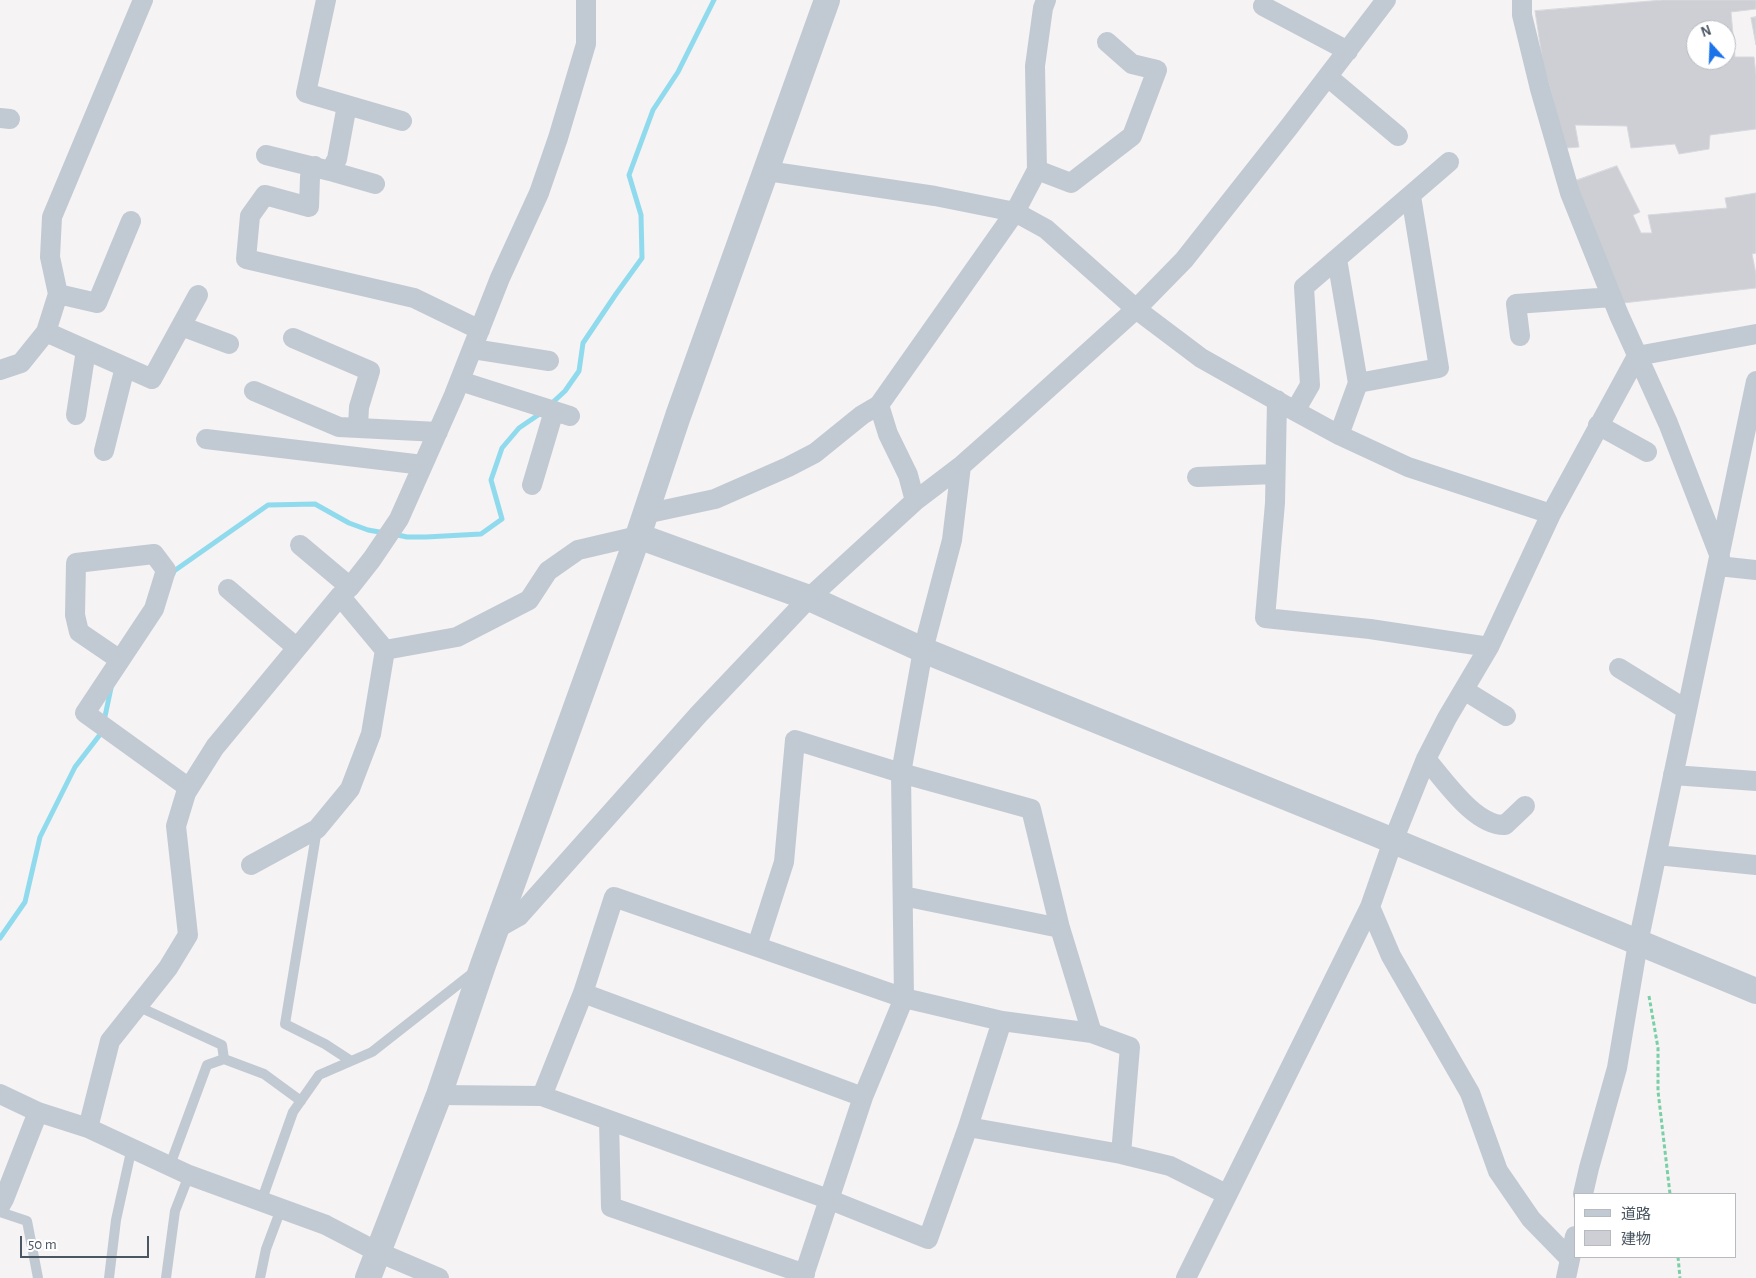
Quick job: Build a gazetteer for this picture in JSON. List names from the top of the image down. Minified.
{"legend":["道路","建物"],"scale_bar":"50 m","north":"top"}
